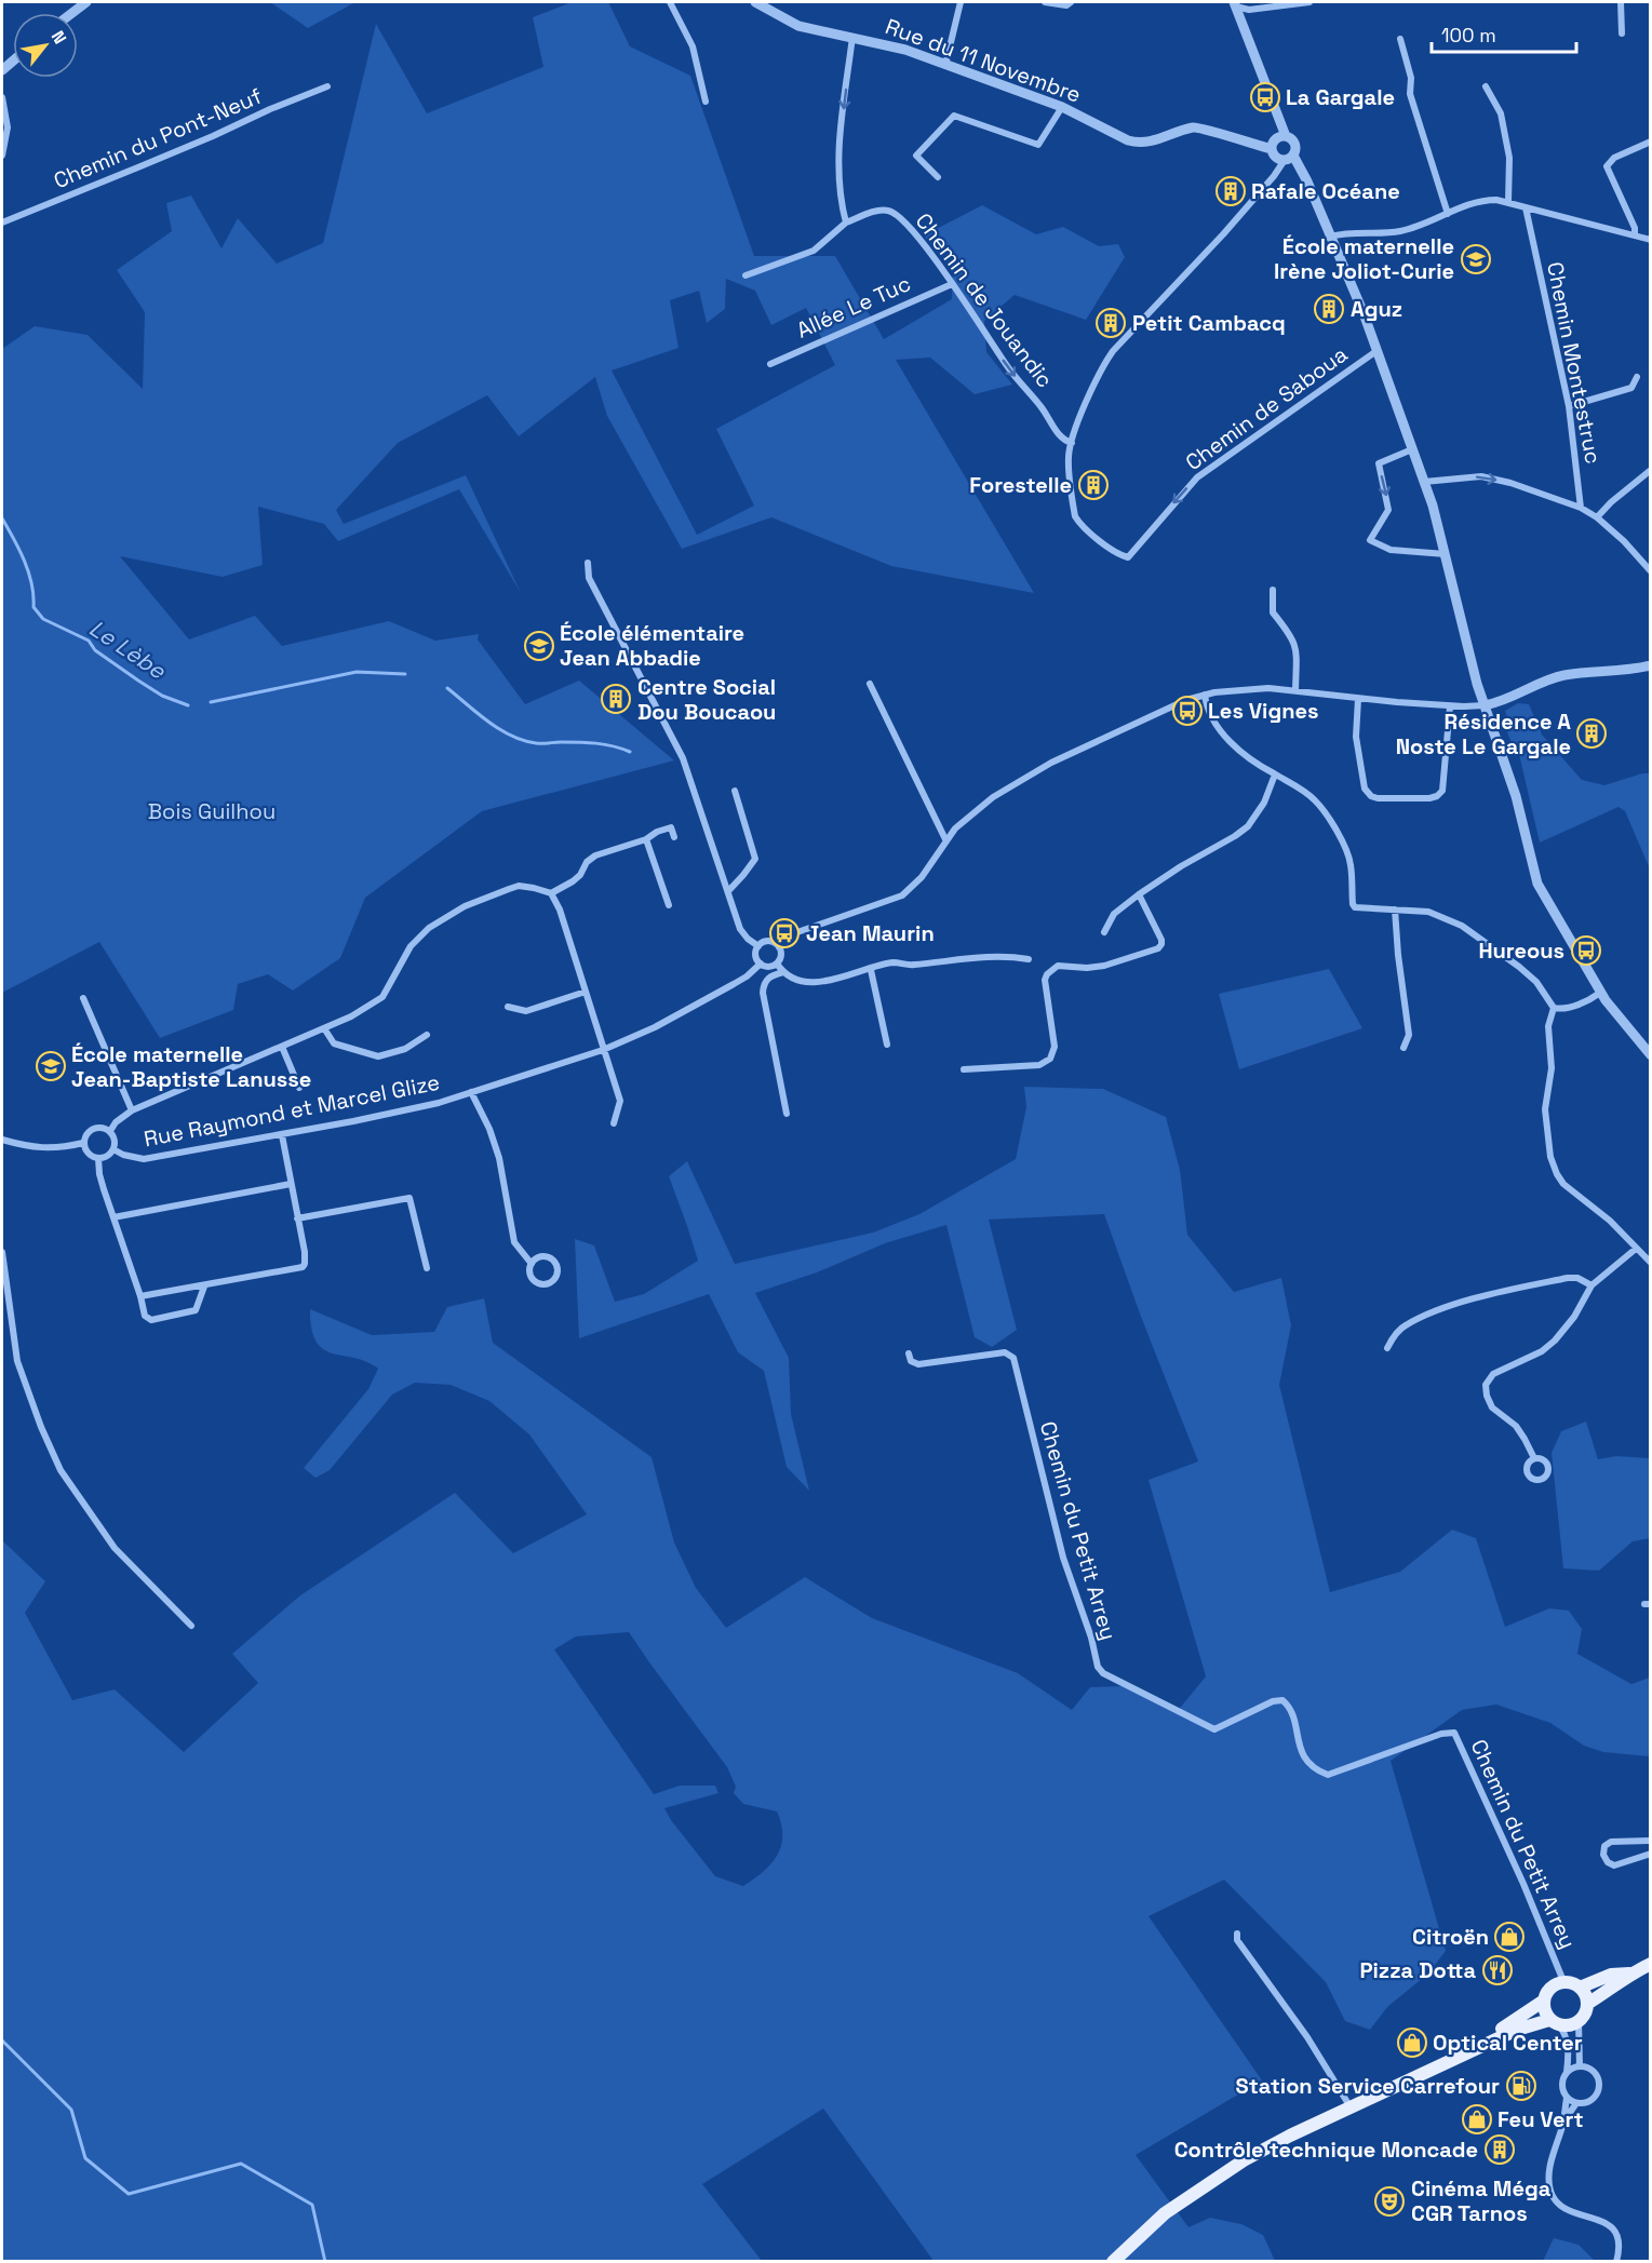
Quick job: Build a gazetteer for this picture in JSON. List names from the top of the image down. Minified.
{"streets":{"street":["Rue du 11 Novembre","Chemin du Pont-Neuf","Chemin de Jouandic","Allée Le Tuc","Chemin Montestruc","Chemin de Saboua","Rue Raymond et Marcel Glize","Chemin du Petit Arrey"]},"crossings":[["Chemin de Jouandic","Allée Le Tuc"],["Chemin de Jouandic","Chemin de Saboua"]],"one_way":["Chemin de Jouandic"],"water":["Le Lèbe"],"parks":["Bois Guilhou"],"places":{"bus stop":["La Gargale","Les Vignes","Jean Maurin","Hureous"],"building":["Rafale Océane","Aguz","Petit Cambacq","Forestelle","Centre Social Dou Boucaou","Résidence A Noste Le Gargale","Contrôle technique Moncade"],"school or university":["École maternelle Irène Joliot-Curie","École élémentaire Jean Abbadie","École maternelle Jean-Baptiste Lanusse"],"shop":["Citroën","Optical Center","Feu Vert"],"restaurant":["Pizza Dotta"],"fuel station":["Station Service Carrefour"],"theatre":["Cinéma Méga CGR Tarnos"]},"scale_bar":"100 m","north":"top right"}
